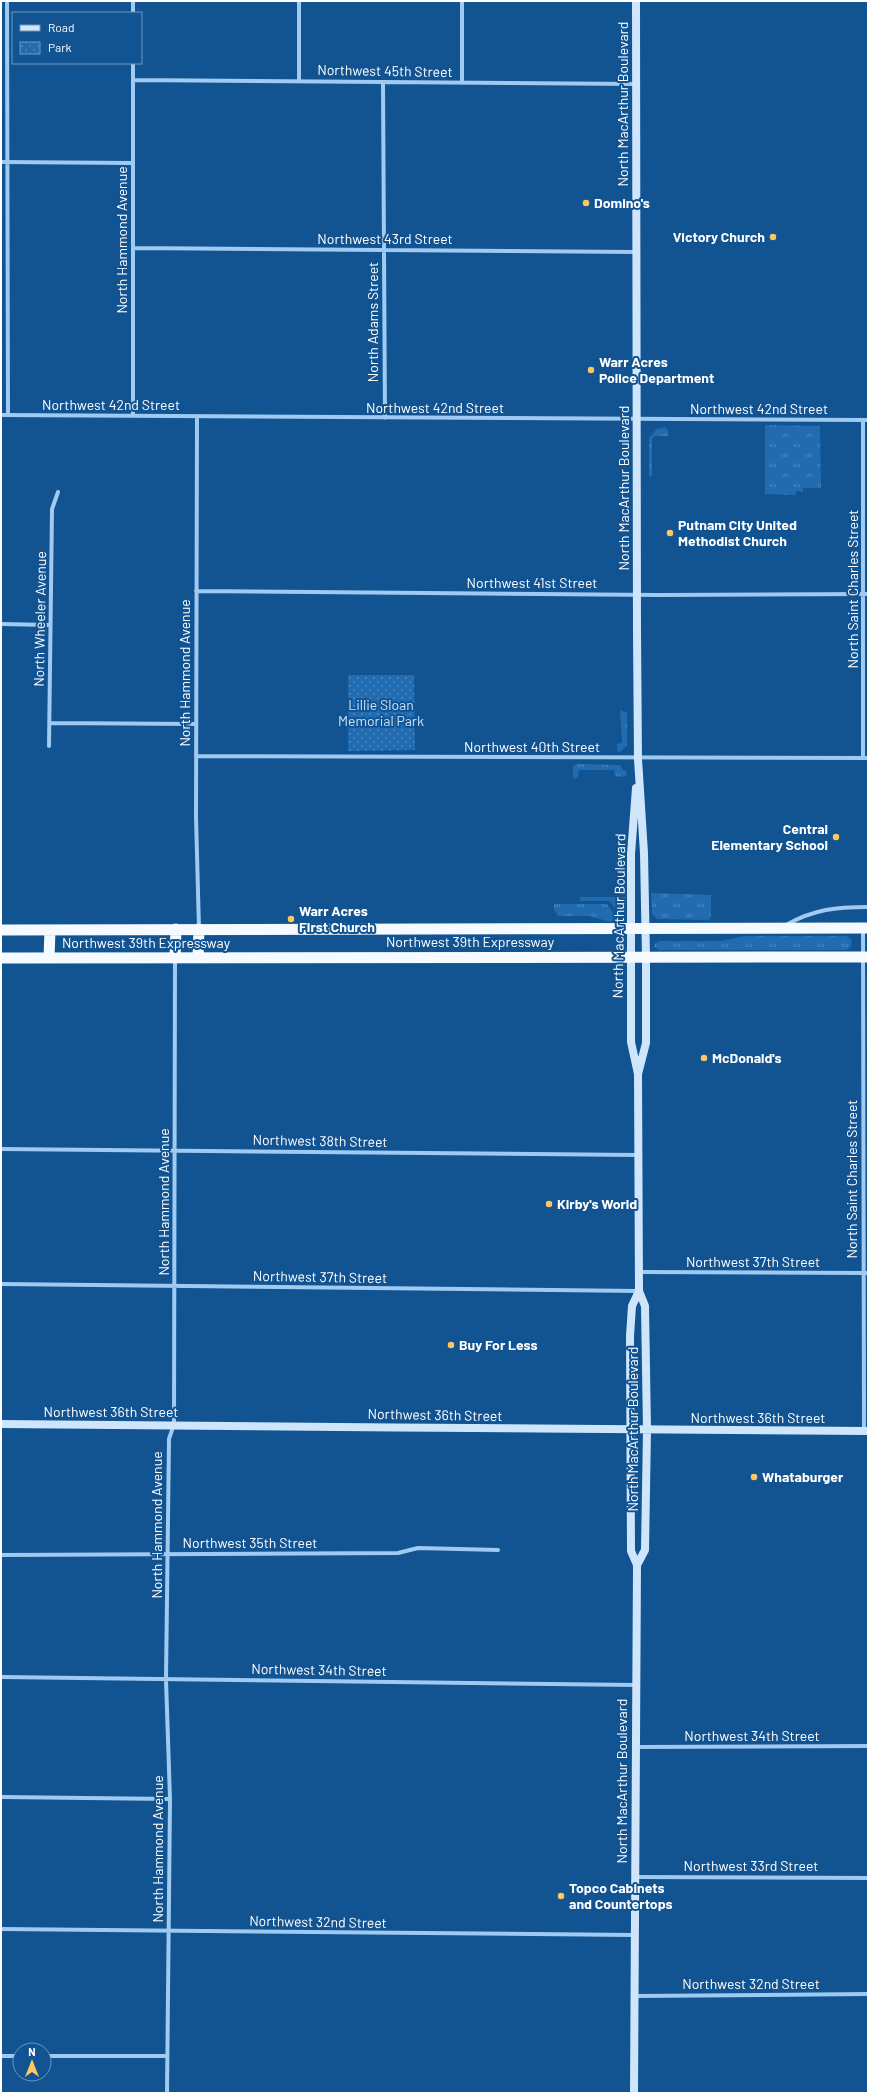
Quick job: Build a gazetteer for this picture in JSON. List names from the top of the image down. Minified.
{"streets":{"highway":["Northwest 39th Expressway"],"main road":["North MacArthur Boulevard","Northwest 36th Street"],"street":["Northwest 45th Street","Northwest 43rd Street","North Hammond Avenue","North Adams Street","Northwest 42nd Street","Northwest 41st Street","North Saint Charles Street","North Wheeler Avenue","Northwest 40th Street","Northwest 38th Street","Northwest 37th Street","Northwest 35th Street","Northwest 34th Street","Northwest 33rd Street","Northwest 32nd Street"]},"crossings":[["Northwest 45th Street","North MacArthur Boulevard"],["Northwest 45th Street","North Hammond Avenue"],["Northwest 45th Street","North Adams Street"],["North MacArthur Boulevard","Northwest 43rd Street"],["North MacArthur Boulevard","Northwest 42nd Street"],["North MacArthur Boulevard","Northwest 41st Street"],["North MacArthur Boulevard","Northwest 40th Street"],["North MacArthur Boulevard","Northwest 39th Expressway"],["North MacArthur Boulevard","Northwest 38th Street"],["North MacArthur Boulevard","Northwest 37th Street"],["North MacArthur Boulevard","Northwest 36th Street"],["North MacArthur Boulevard","Northwest 34th Street"],["North MacArthur Boulevard","Northwest 33rd Street"],["North MacArthur Boulevard","Northwest 32nd Street"],["Northwest 43rd Street","North Hammond Avenue"],["Northwest 43rd Street","North Adams Street"],["North Hammond Avenue","Northwest 42nd Street"],["North Hammond Avenue","Northwest 41st Street"],["North Hammond Avenue","Northwest 40th Street"],["North Hammond Avenue","Northwest 39th Expressway"],["North Hammond Avenue","Northwest 38th Street"],["North Hammond Avenue","Northwest 37th Street"],["North Hammond Avenue","Northwest 36th Street"],["North Hammond Avenue","Northwest 35th Street"],["North Hammond Avenue","Northwest 34th Street"],["North Hammond Avenue","Northwest 32nd Street"],["North Adams Street","Northwest 42nd Street"],["Northwest 42nd Street","North Saint Charles Street"],["Northwest 41st Street","North Saint Charles Street"],["North Saint Charles Street","Northwest 40th Street"],["North Saint Charles Street","Northwest 39th Expressway"],["North Saint Charles Street","Northwest 37th Street"],["North Saint Charles Street","Northwest 36th Street"]],"parks":["Lillie Sloan Memorial Park"],"places":["Domino's","Victory Church","Warr Acres Police Department","Putnam City United Methodist Church","Central Elementary School","Warr Acres First Church","McDonald's","Kirby's World","Buy For Less","Whataburger","Topco Cabinets and Countertops"],"legend":["Road","Park"],"north":"top"}
